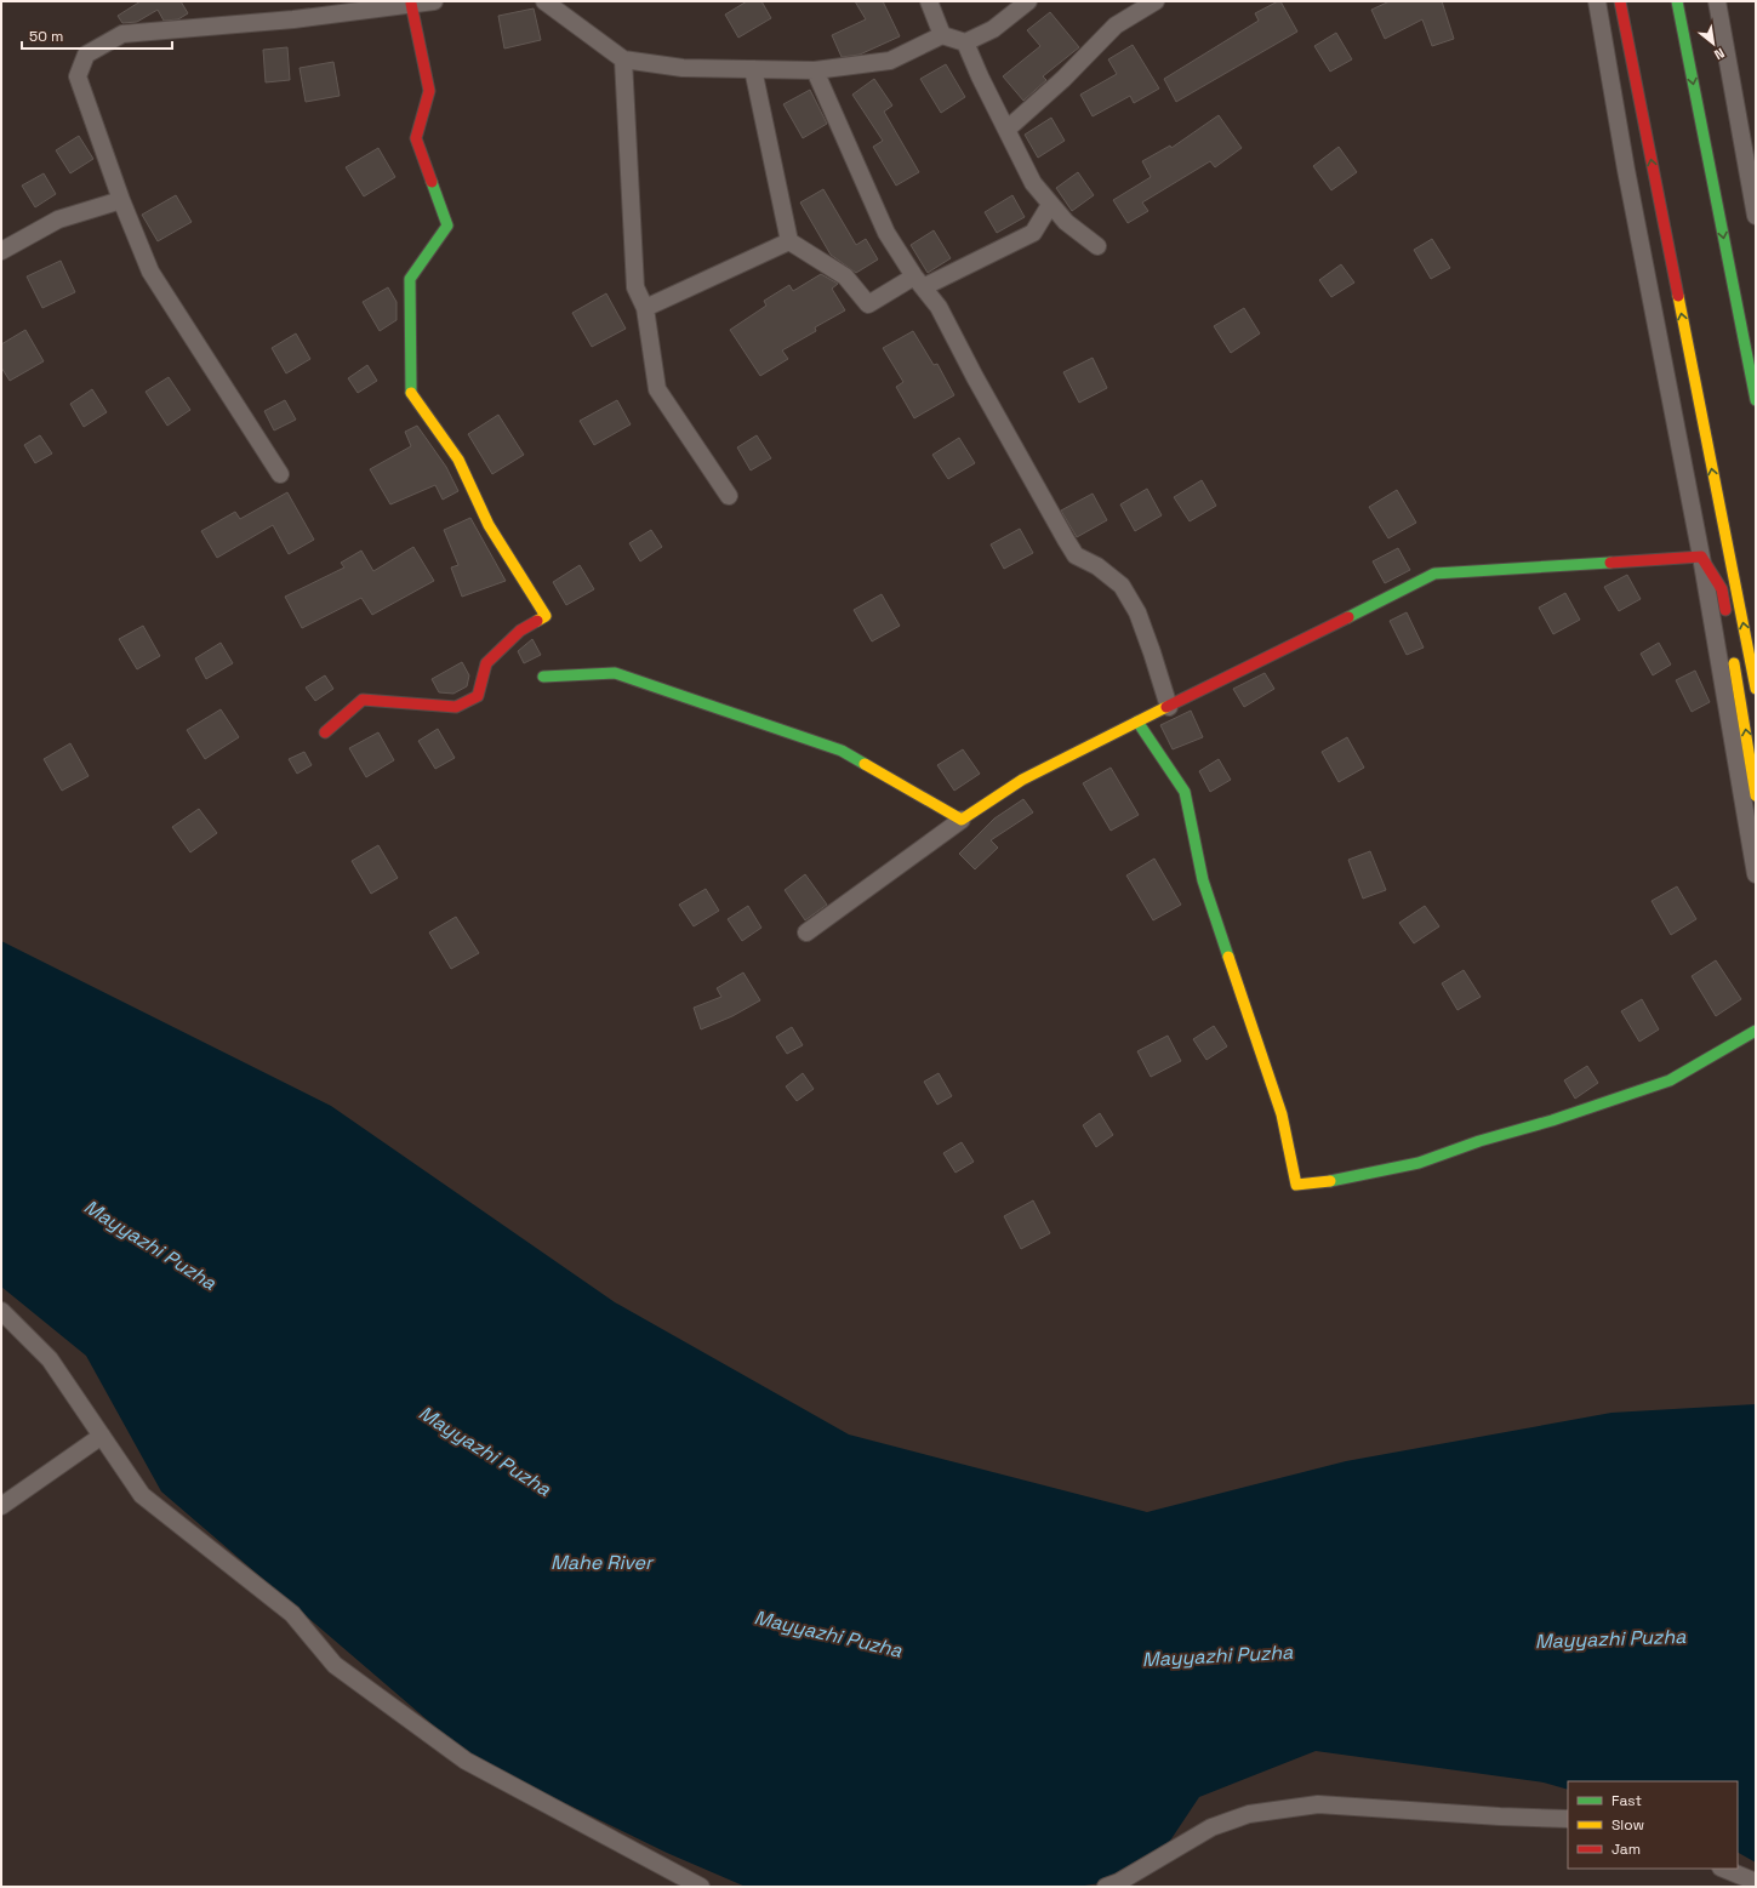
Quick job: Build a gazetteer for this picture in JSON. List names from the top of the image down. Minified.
{"water":["Mayyazhi Puzha","Mahe River"],"legend":["Fast","Slow","Jam"],"scale_bar":"50 m","north":"bottom right"}
